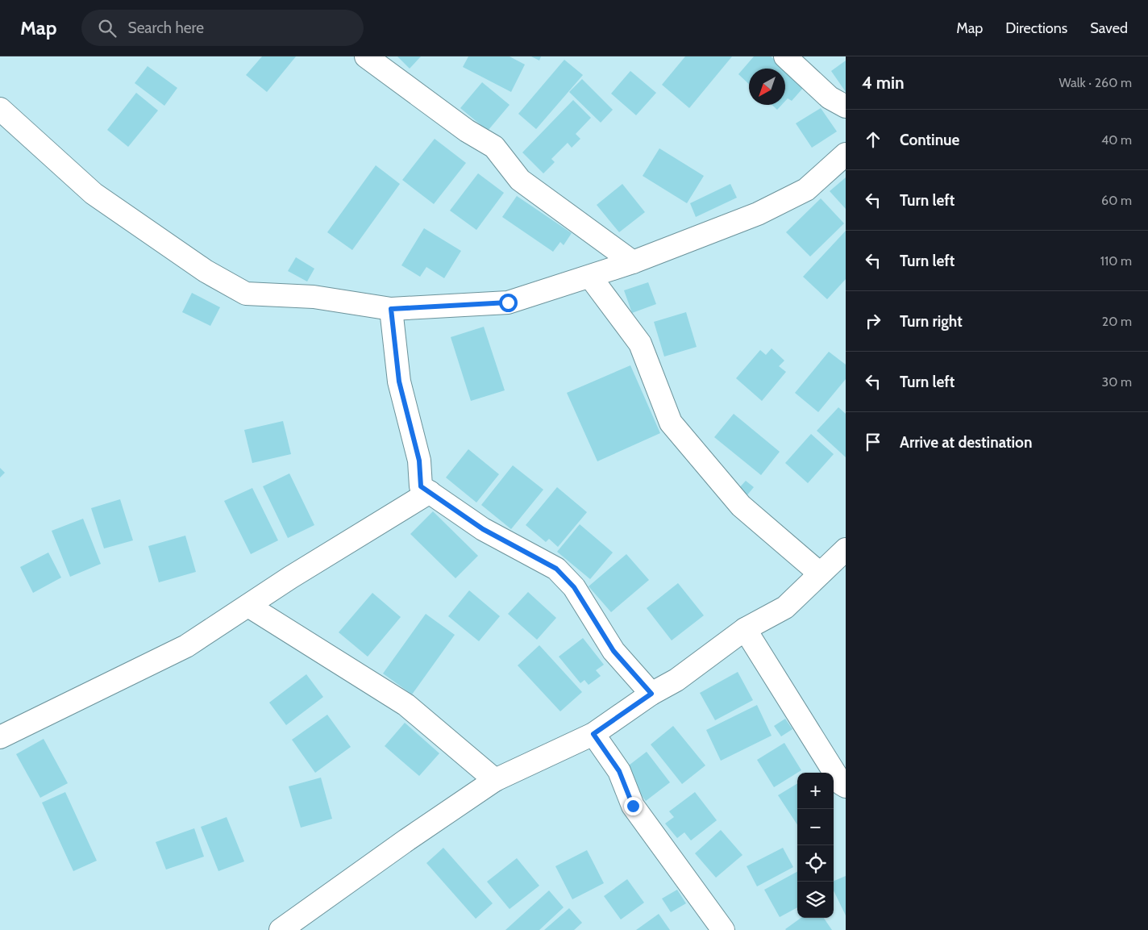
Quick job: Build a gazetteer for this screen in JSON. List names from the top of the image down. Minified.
{"north":"bottom left","page":{"header":"Map","search":"Search here","nav":["Map","Directions","Saved"],"heading":["4 min","Walk · 260 m"],"list":[["Continue","40 m"],["Turn left","60 m"],["Turn left","110 m"],["Turn right","20 m"],["Turn left","30 m"],"Arrive at destination"],"map_buttons":["+","−"]}}
